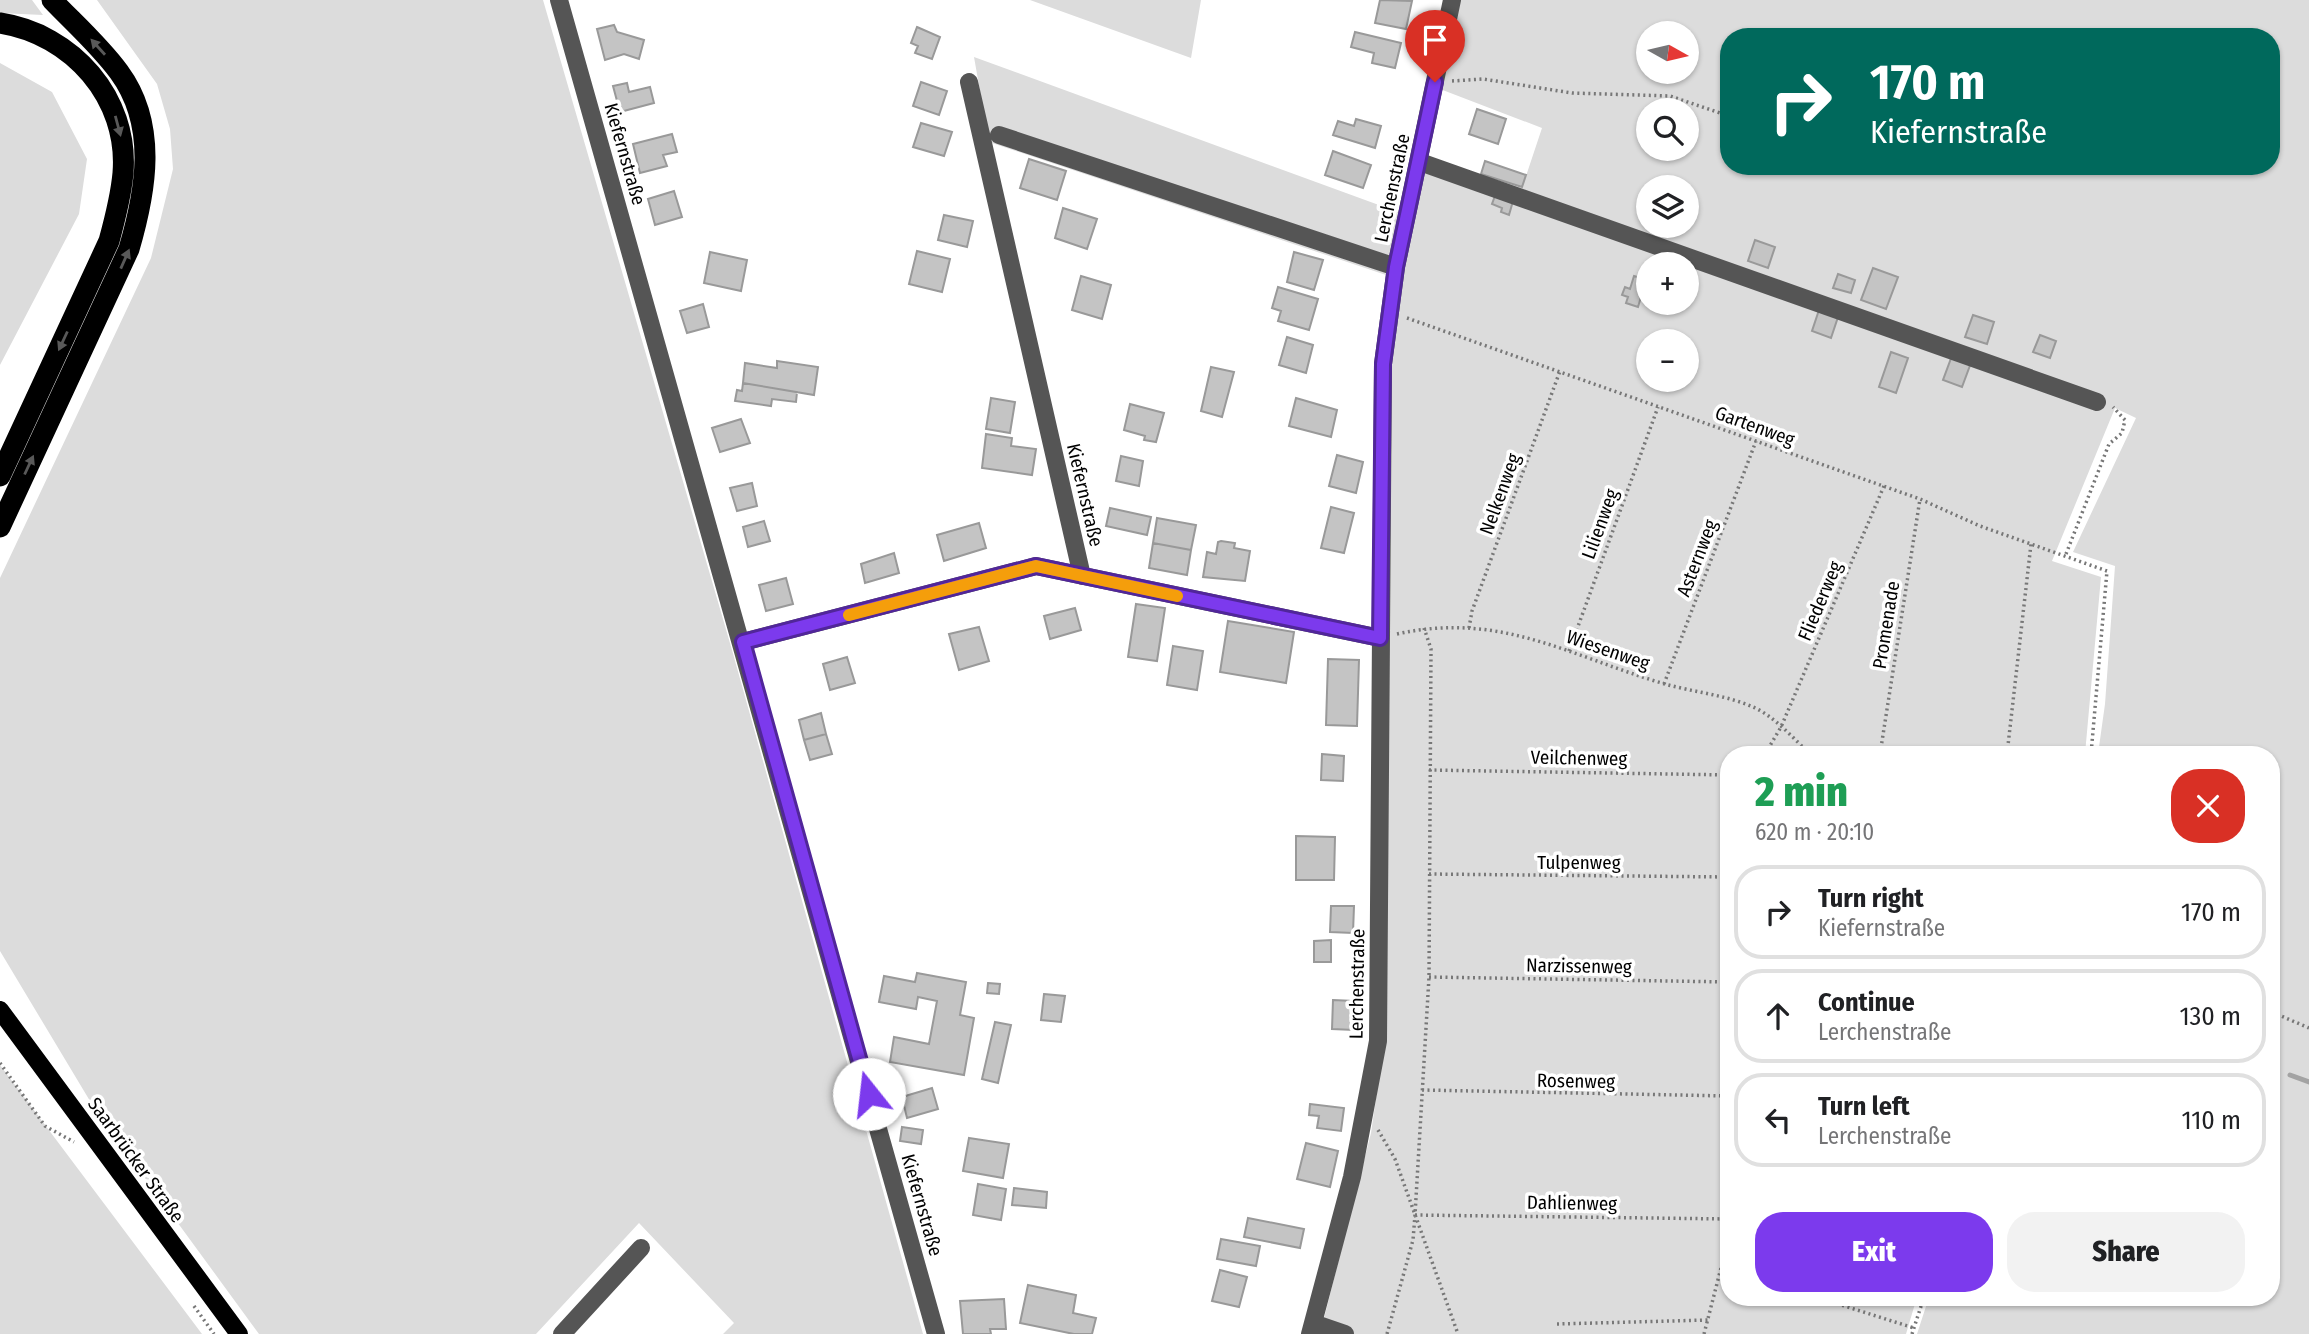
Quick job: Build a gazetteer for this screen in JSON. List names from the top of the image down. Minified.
{"streets":{"main road":["Saarbrücker Straße"],"street":["Kiefernstraße","Lerchenstraße"],"path":["Gartenweg","Nelkenweg","Lilienweg","Asternweg","Fliederweg","Promenade","Wiesenweg","Veilchenweg","Tulpenweg","Narzissenweg","Rosenweg","Dahlienweg"]},"crossings":[["Lerchenstraße","Gartenweg"],["Lerchenstraße","Wiesenweg"],["Gartenweg","Nelkenweg"],["Gartenweg","Lilienweg"],["Gartenweg","Asternweg"],["Gartenweg","Fliederweg"],["Gartenweg","Promenade"],["Nelkenweg","Wiesenweg"],["Lilienweg","Wiesenweg"],["Asternweg","Wiesenweg"],["Fliederweg","Wiesenweg"]],"north":"right","page":{"map_buttons":["+","−"],"turn":["170 m","Kiefernstraße"],"heading":["2 min","620 m · 20:10"],"list":[{"name":"Turn right","note":"Kiefernstraße","value":"170 m"},{"name":"Continue","note":"Lerchenstraße","value":"130 m"},{"name":"Turn left","note":"Lerchenstraße","value":"110 m"}],"buttons":["Exit","Share"]}}
